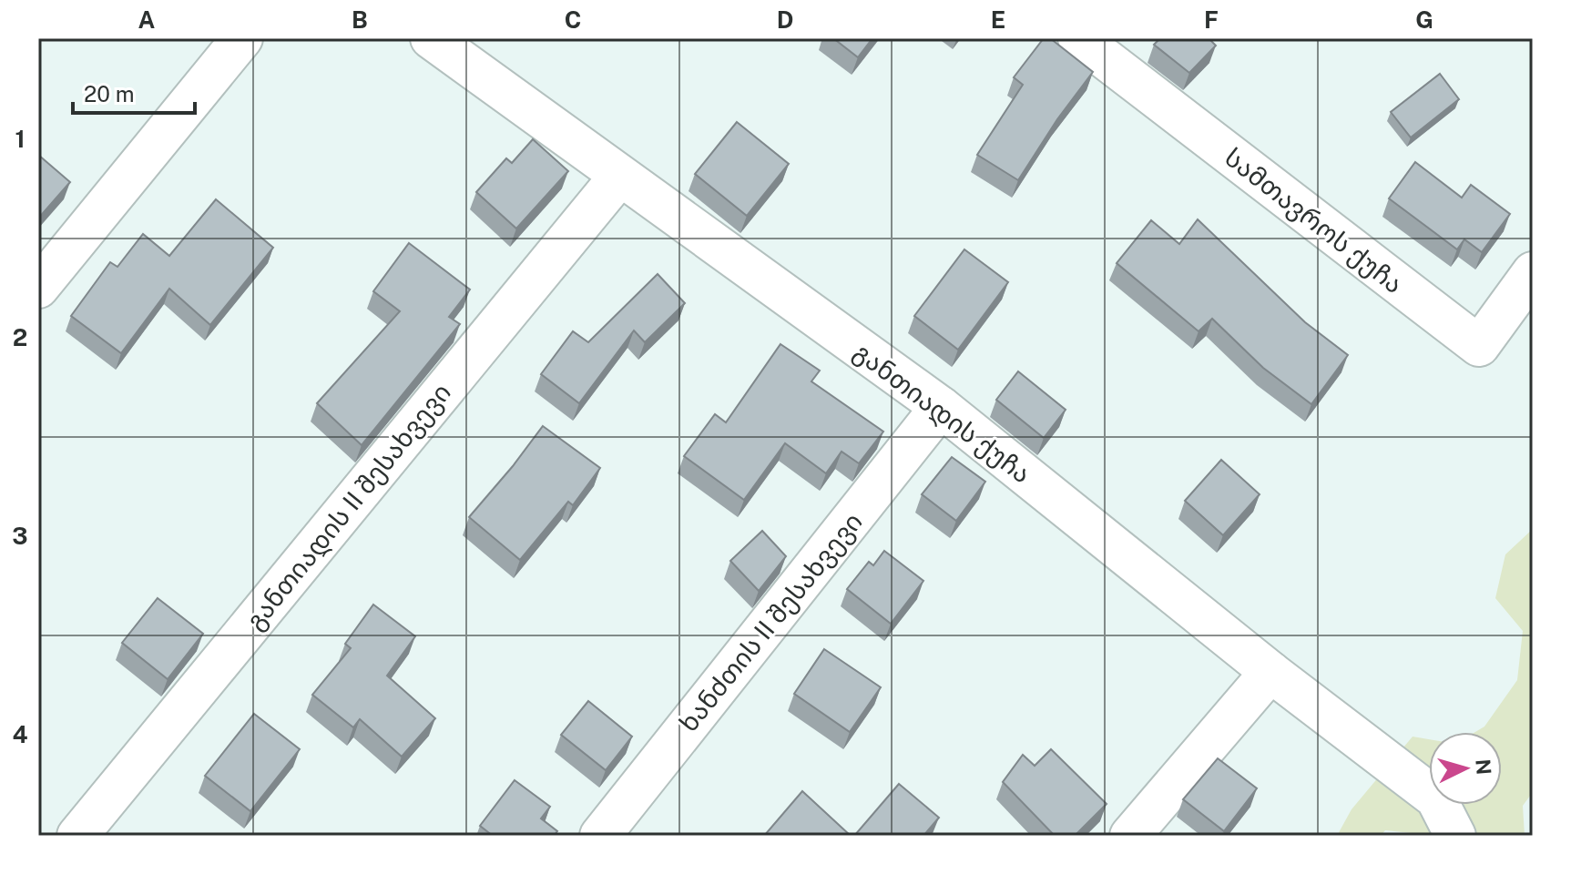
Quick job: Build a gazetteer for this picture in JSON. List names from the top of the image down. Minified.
{"streets":{"street":["სამთავროს ქუჩა","განთიადის ქუჩა","განთიადის II შესახვევი","ხანძთის II შესახვევი"]},"crossings":[["განთიადის ქუჩა","განთიადის II შესახვევი"],["განთიადის ქუჩა","ხანძთის II შესახვევი"]],"scale_bar":"20 m","north":"right","grid":{"columns":["A","B","C","D","E","F","G"],"rows":["1","2","3","4"]}}
